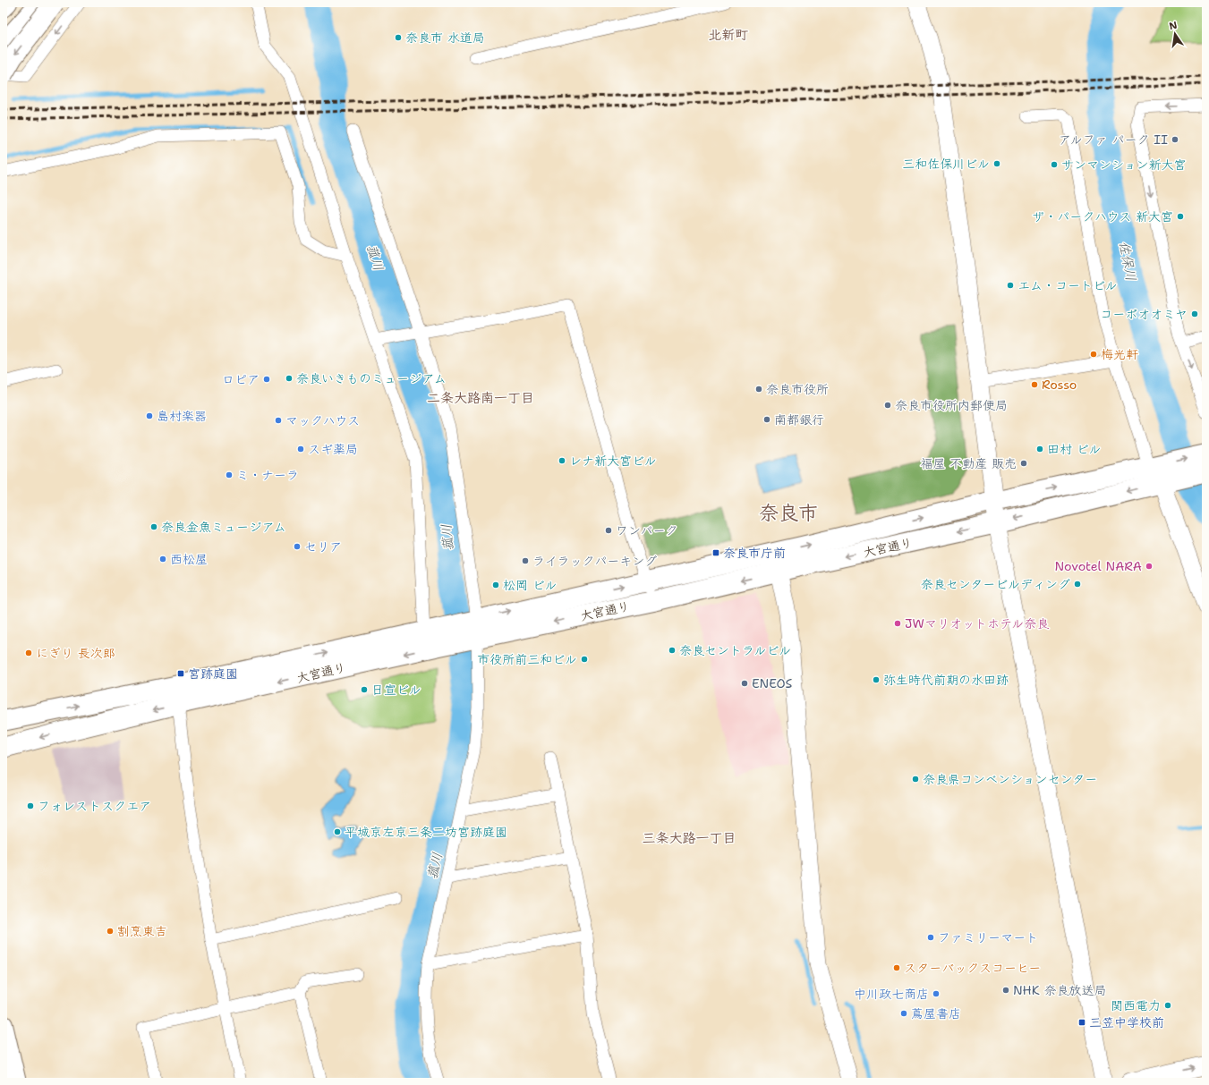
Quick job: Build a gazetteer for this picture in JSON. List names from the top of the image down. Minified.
{"streets":{"highway":["大宮通り"]},"districts":["北新町","二条大路南一丁目","奈良市","三条大路一丁目"],"water":["菰川","佐保川"],"places":{"other":["奈良市 水道局","アルファ パーク II","三和佐保川ビル","サンマンション新大宮","ザ・パークハウス 新大宮","エム・コートビル","コーポオオミヤ","梅光軒","奈良いきものミュージアム","ロピア","Rosso","奈良市役所","奈良市役所内郵便局","島村楽器","南都銀行","マックハウス","スギ薬局","田村 ビル","レナ新大宮ビル","福屋 不動産 販売","ミ・ナーラ","奈良金魚ミュージアム","ワンパーク","セリア","西松屋","ライラックパーキング","Novotel NARA","奈良センタービルディング","松岡 ビル","JWマリオットホテル奈良","奈良セントラルビル","にぎり 長次郎","市役所前三和ビル","弥生時代前期の水田跡","ENEOS","日宣ビル","奈良県コンベンションセンター","フォレストスクエア","平城京左京三条二坊宮跡庭園","割烹東吉","ファミリーマート","スターバックスコーヒー","NHK 奈良放送局","中川政七商店","関西電力","蔦屋書店"],"transit":["奈良市庁前","宮跡庭園","三笠中学校前"]},"north":"top"}
